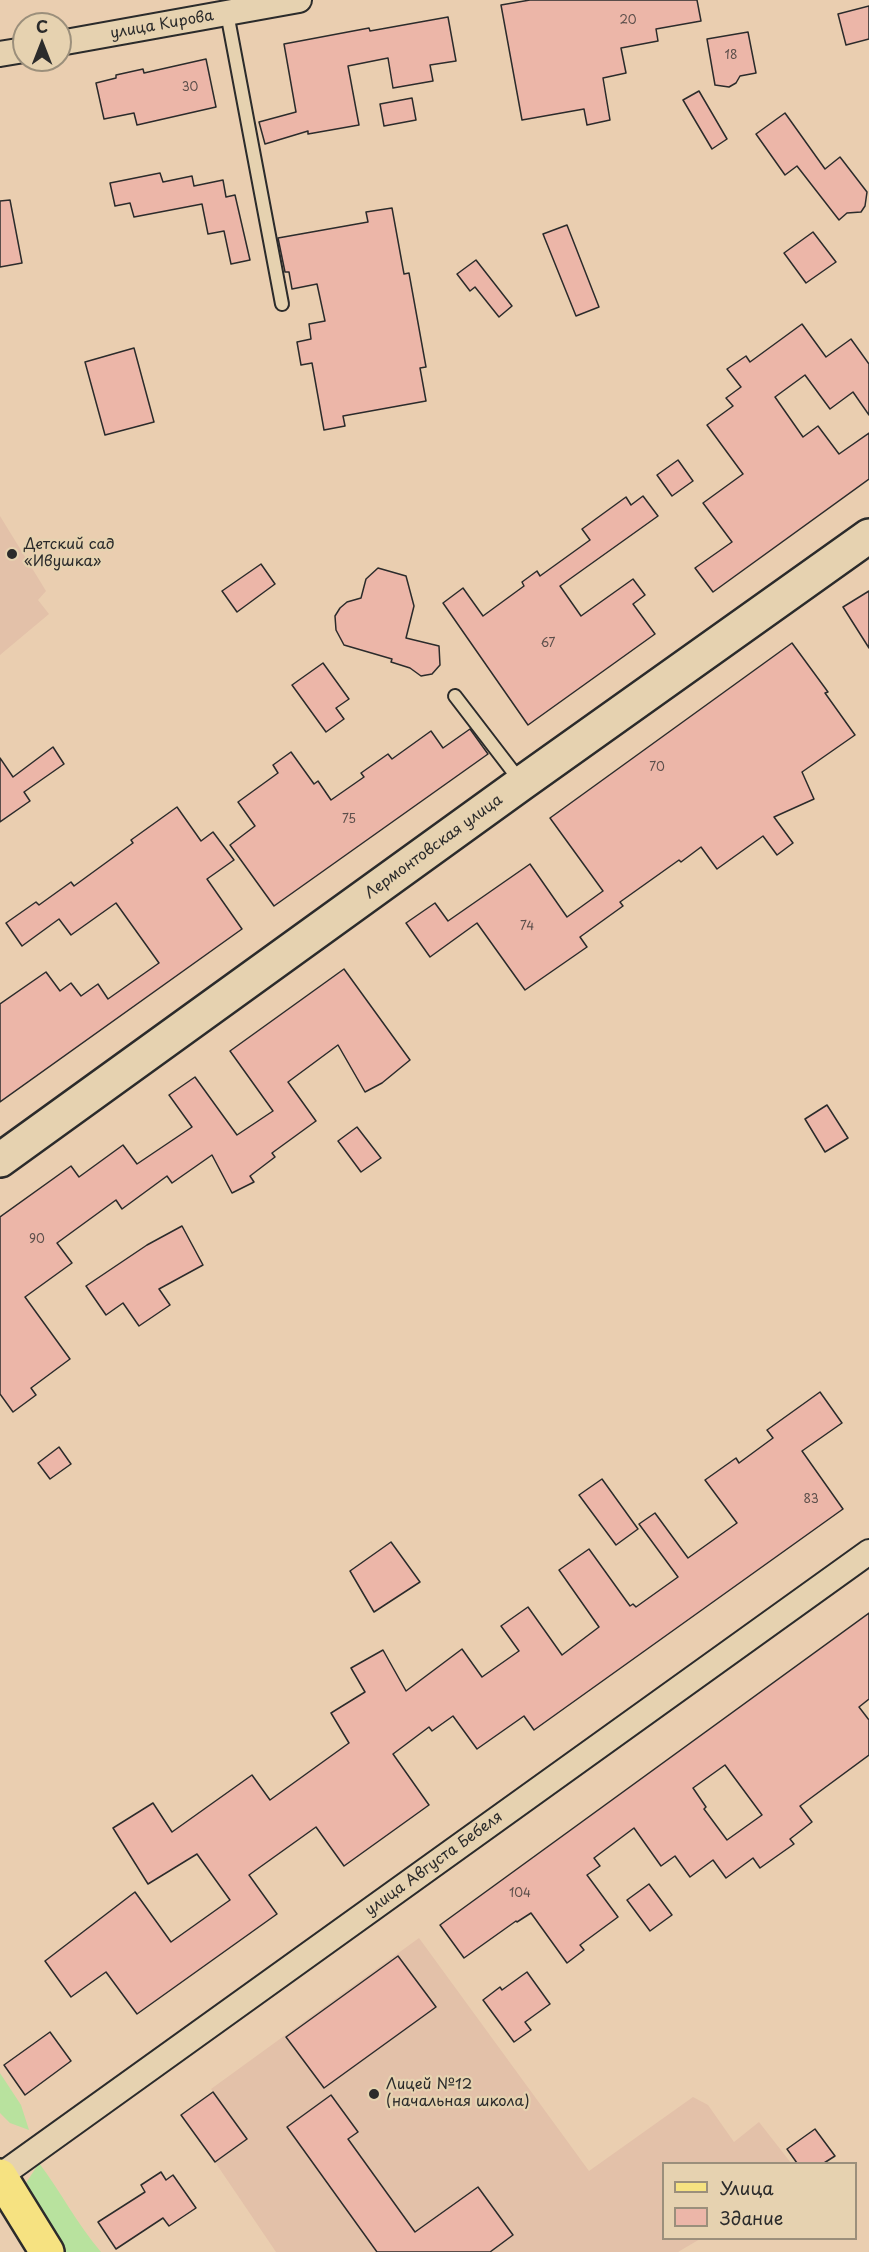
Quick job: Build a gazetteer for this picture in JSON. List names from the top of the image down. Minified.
{"streets":{"main road":["Лермонтовская улица"],"street":["улица Кирова","улица Августа Бебеля"]},"places":["Детский сад «Ивушка»","Лицей №12 (начальная школа)"],"house_numbers":["20","18","30","67","70","75","74","90","83","104"],"legend":["Улица","Здание"],"north":"top"}
